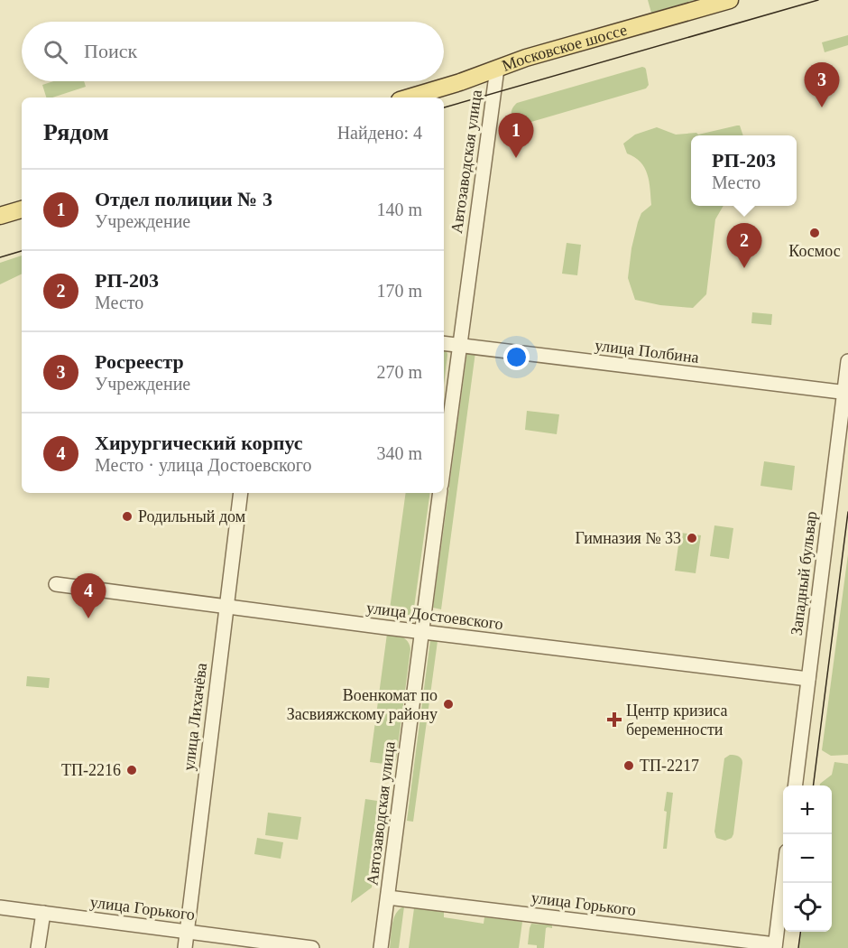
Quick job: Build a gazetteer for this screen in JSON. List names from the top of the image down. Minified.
{"streets":{"main road":["Московское шоссе"],"street":["Автозаводская улица","улица Полбина","Западный бульвар","улица Достоевского","улица Лихачёва","улица Горького"]},"crossings":[["Московское шоссе","Автозаводская улица"],["Автозаводская улица","улица Полбина"],["Автозаводская улица","улица Достоевского"],["Автозаводская улица","улица Горького"],["улица Полбина","Западный бульвар"],["Западный бульвар","улица Достоевского"],["улица Достоевского","улица Лихачёва"],["улица Лихачёва","улица Горького"]],"places":{"other":["Космос","Родильный дом","Гимназия № 33","Военкомат по Засвияжскому району","ТП-2217","ТП-2216"],"health":["Центр кризиса беременности"]},"page":{"search":"Поиск","pins":["3","1","2","4"],"heading":["Рядом","Найдено: 4"],"popup":["РП-203","Место"],"list":[{"mark":"1","name":"Отдел полиции № 3","note":"Учреждение","value":"140 m"},{"mark":"2","name":"РП-203","note":"Место","value":"170 m"},{"mark":"3","name":"Росреестр","note":"Учреждение","value":"270 m"},{"mark":"4","name":"Хирургический корпус","note":"Место · улица Достоевского","value":"340 m"}],"map_buttons":["+","−"]}}
